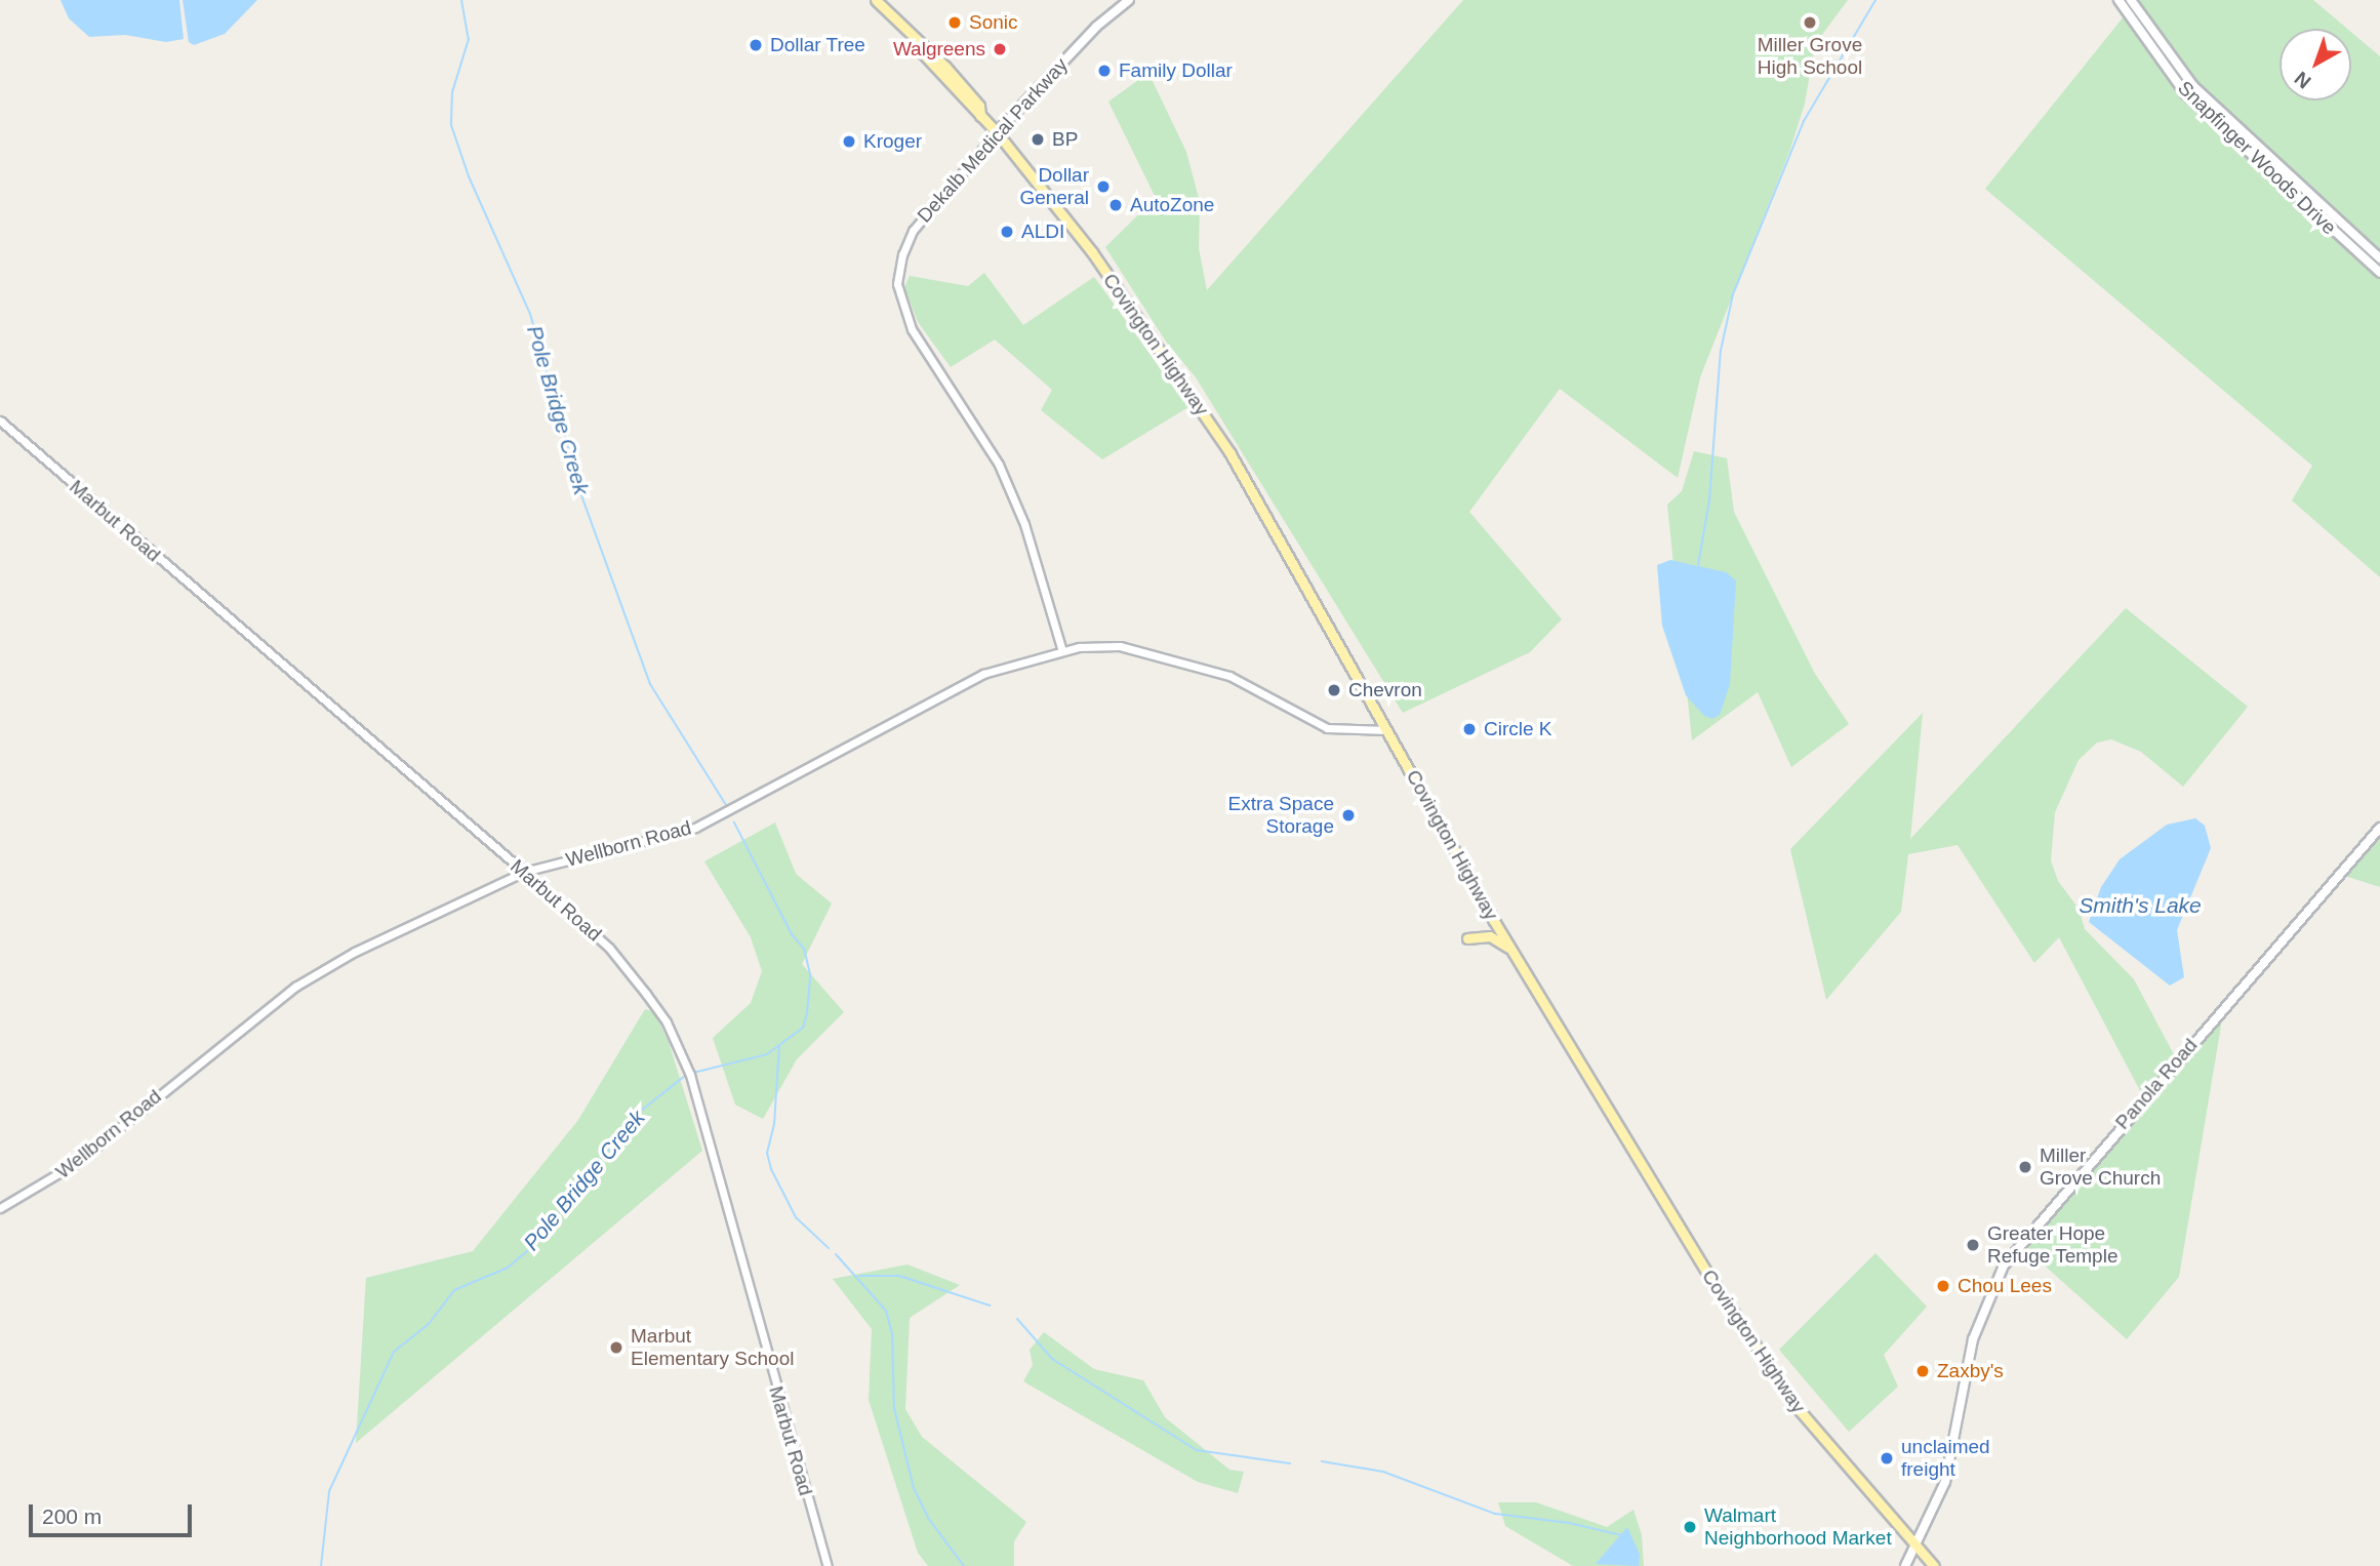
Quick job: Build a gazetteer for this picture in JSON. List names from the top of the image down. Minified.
{"streets":{"main road":["Dekalb Medical Parkway","Snapfinger Woods Drive","Covington Highway","Panola Road"],"street":["Marbut Road","Wellborn Road"]},"crossings":[["Dekalb Medical Parkway","Covington Highway"],["Dekalb Medical Parkway","Wellborn Road"],["Covington Highway","Wellborn Road"],["Covington Highway","Panola Road"],["Marbut Road","Wellborn Road"]],"water":["Pole Bridge Creek","Smith's Lake"],"places":["Sonic","Miller Grove High School","Dollar Tree","Walgreens","Family Dollar","BP","Kroger","Dollar General","AutoZone","ALDI","Chevron","Circle K","Extra Space Storage","Miller Grove Church","Greater Hope Refuge Temple","Chou Lees","Marbut Elementary School","Zaxby's","unclaimed freight","Walmart Neighborhood Market"],"scale_bar":"200 m","north":"bottom left"}
